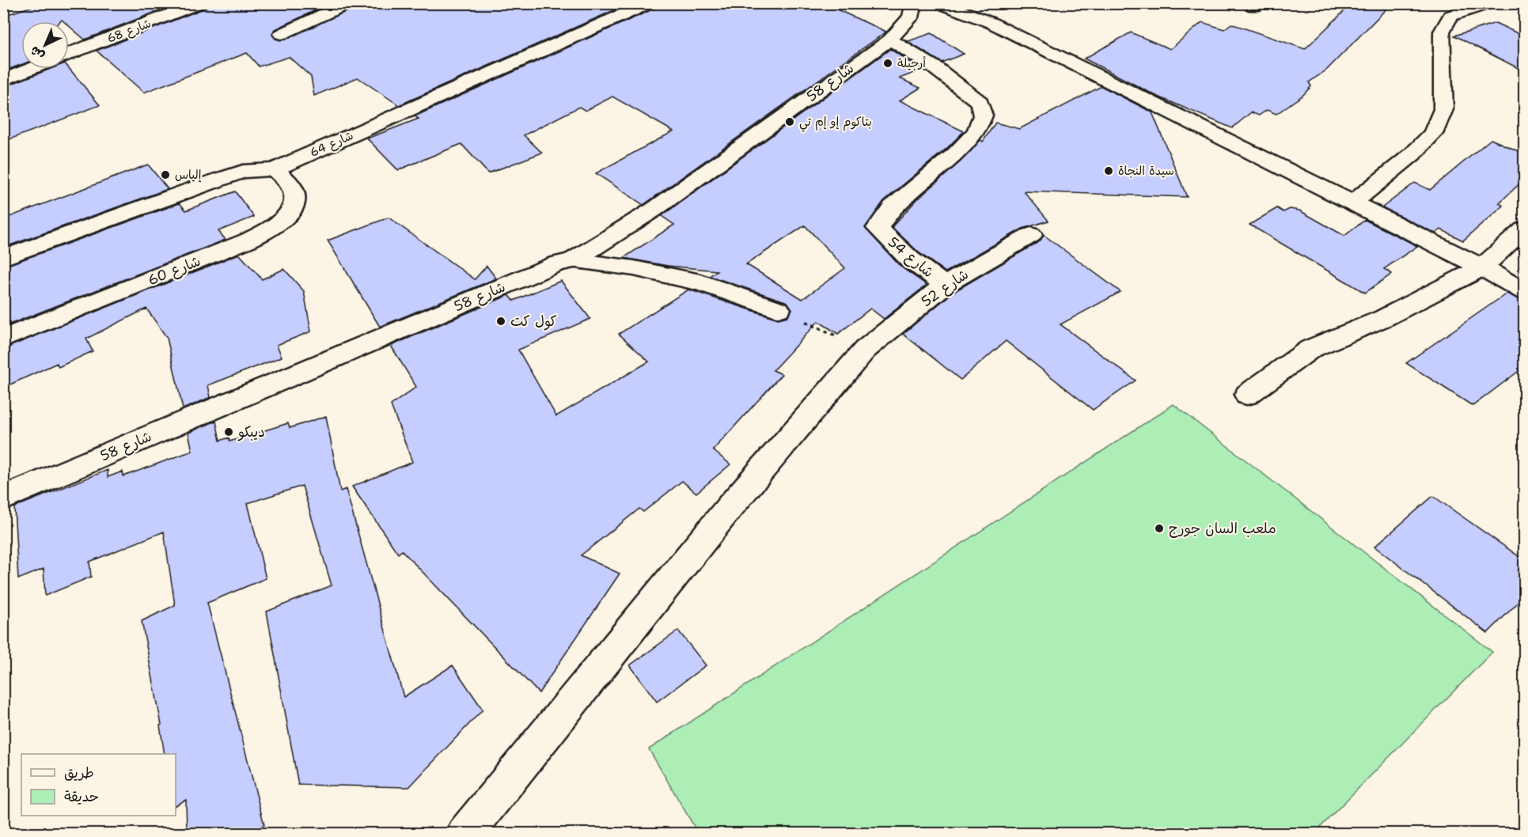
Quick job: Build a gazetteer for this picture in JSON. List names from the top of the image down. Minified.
{"streets":{"street":["شارع 68","شارع 58","شارع 64","شارع 54","شارع 60","شارع 52"]},"crossings":[["شارع 58","شارع 54"],["شارع 64","شارع 60"],["شارع 54","شارع 52"]],"places":["أرجيلة","بتاكوم إو إم تي","سيدة النجاة","إلياس","كول كت","ديبكو","ملعب السان جورج"],"legend":["طريق","حديقة"],"north":"bottom left"}
